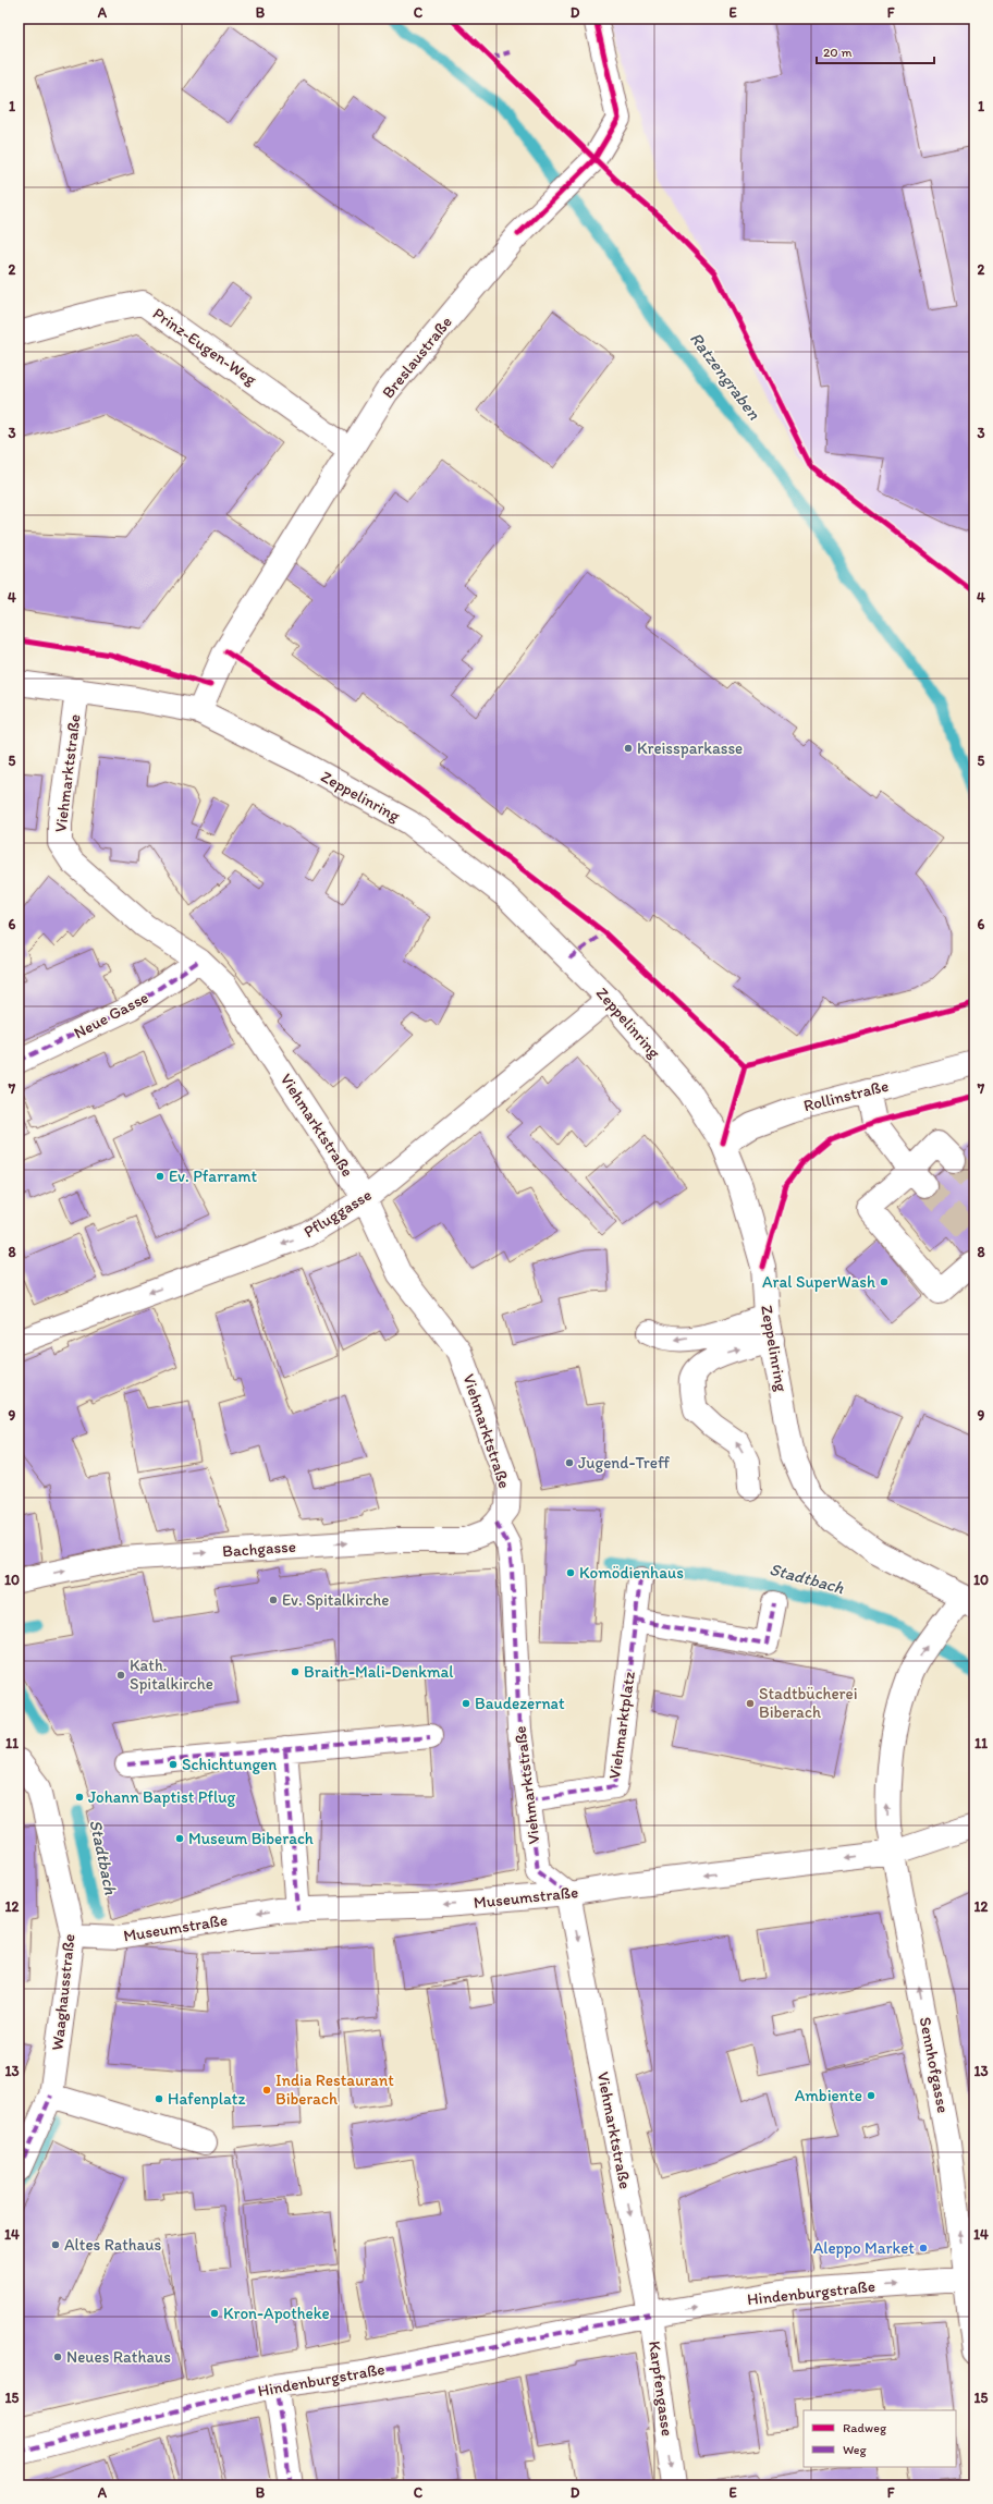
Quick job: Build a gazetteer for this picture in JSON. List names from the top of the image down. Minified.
{"streets":{"street":["Prinz-Eugen-Weg","Breslaustraße","Viehmarktstraße","Zeppelinring","Neue Gasse","Rollinstraße","Pfluggasse","Bachgasse","Viehmarktplatz","Museumstraße","Waaghausstraße","Sennhofgasse","Hindenburgstraße","Karpfengasse"]},"crossings":[["Prinz-Eugen-Weg","Breslaustraße"],["Breslaustraße","Zeppelinring"],["Viehmarktstraße","Zeppelinring"],["Viehmarktstraße","Neue Gasse"],["Viehmarktstraße","Pfluggasse"],["Viehmarktstraße","Bachgasse"],["Viehmarktstraße","Viehmarktplatz"],["Viehmarktstraße","Museumstraße"],["Viehmarktstraße","Hindenburgstraße"],["Viehmarktstraße","Karpfengasse"],["Zeppelinring","Rollinstraße"],["Zeppelinring","Pfluggasse"],["Museumstraße","Waaghausstraße"],["Museumstraße","Sennhofgasse"],["Sennhofgasse","Hindenburgstraße"],["Hindenburgstraße","Karpfengasse"]],"one_way":["Pfluggasse","Sennhofgasse","Karpfengasse"],"water":["Ratzengraben","Stadtbach"],"places":["Kreissparkasse","Ev. Pfarramt","Aral SuperWash","Jugend-Treff","Komödienhaus","Ev. Spitalkirche","Braith-Mali-Denkmal","Kath. Spitalkirche","Baudezernat","Stadtbücherei Biberach","Schichtungen","Johann Baptist Pflug","Museum Biberach","India Restaurant Biberach","Ambiente","Hafenplatz","Altes Rathaus","Aleppo Market","Kron-Apotheke","Neues Rathaus"],"legend":["Radweg","Weg"],"scale_bar":"20 m","grid":{"columns":["A","B","C","D","E","F"],"rows":["1","2","3","4","5","6","7","8","9","10","11","12","13","14","15"]}}
